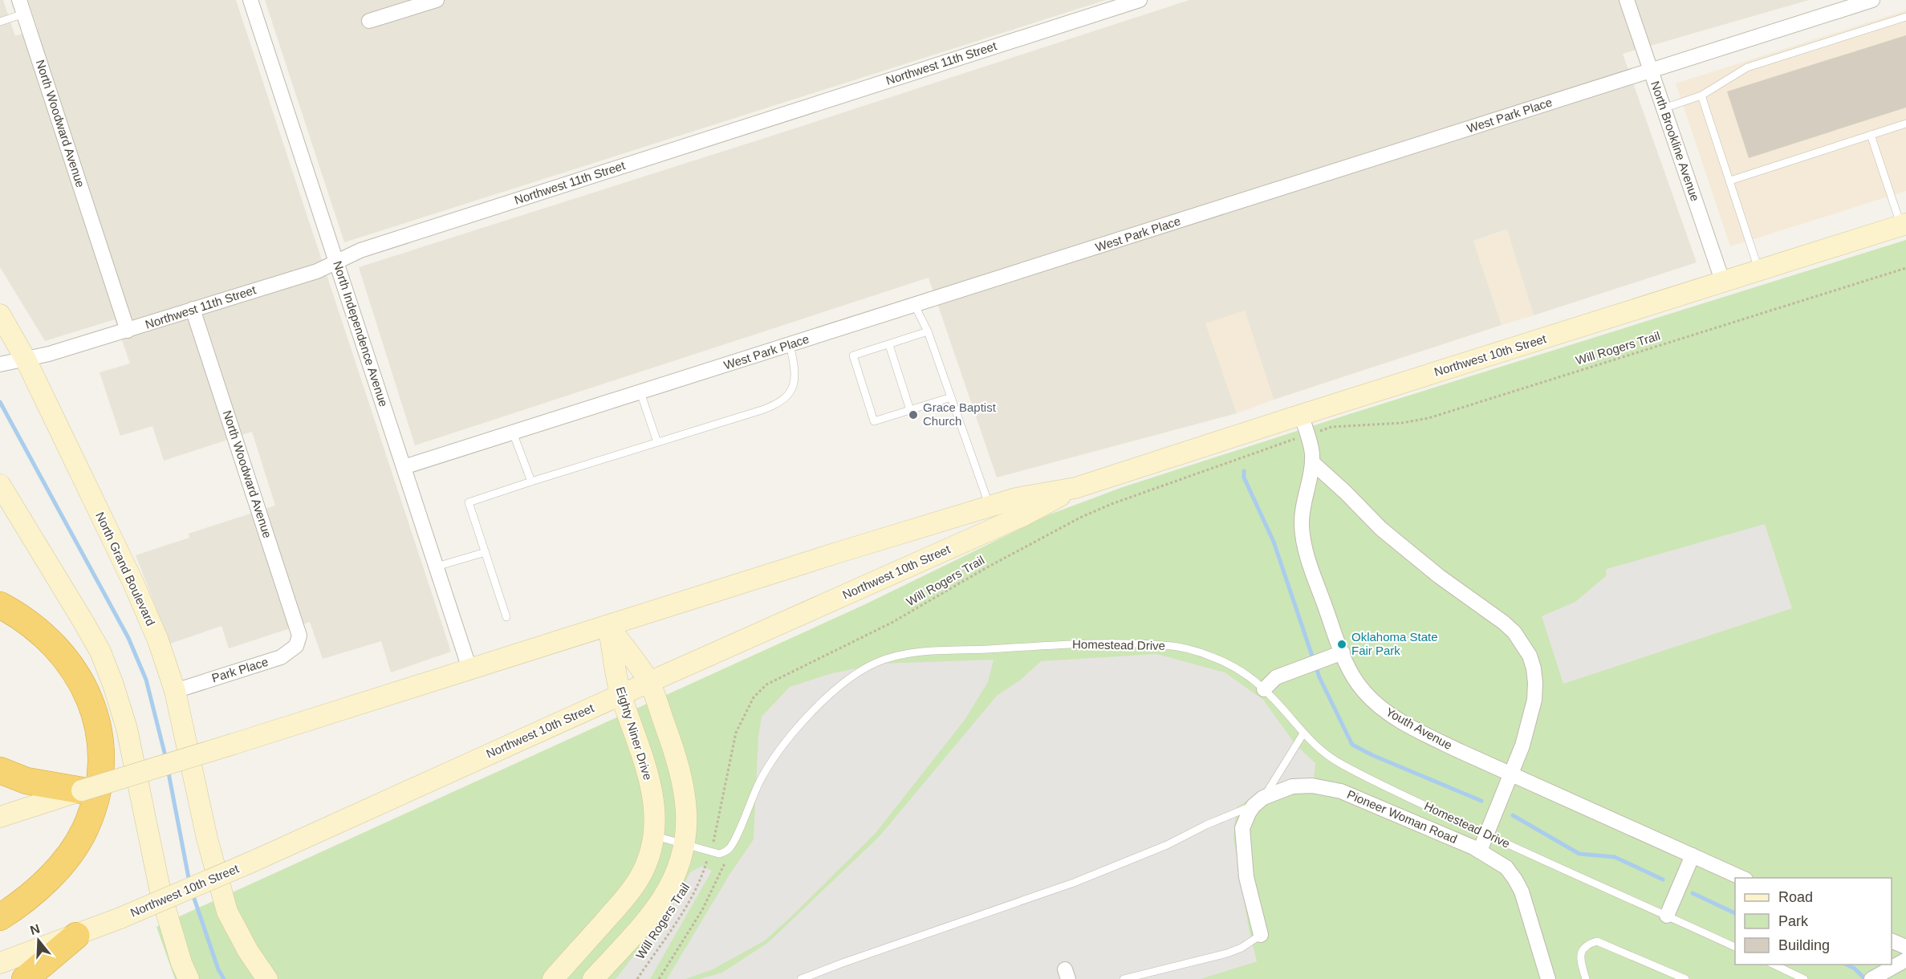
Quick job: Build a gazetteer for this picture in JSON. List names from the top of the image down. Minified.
{"streets":{"main road":["Northwest 10th Street","North Grand Boulevard","Eighty Niner Drive"],"street":["Northwest 11th Street","West Park Place","North Woodward Avenue","North Brookline Avenue","North Independence Avenue","Park Place","Youth Avenue","Pioneer Woman Road"],"lane":["Homestead Drive"],"path":["Will Rogers Trail"]},"crossings":[["Northwest 11th Street","North Woodward Avenue"],["Northwest 11th Street","North Independence Avenue"],["Northwest 11th Street","North Grand Boulevard"],["West Park Place","North Brookline Avenue"],["West Park Place","North Independence Avenue"],["North Woodward Avenue","Park Place"],["North Brookline Avenue","Northwest 10th Street"],["North Independence Avenue","Northwest 10th Street"],["Northwest 10th Street","Youth Avenue"],["Northwest 10th Street","Eighty Niner Drive"],["North Grand Boulevard","Park Place"]],"places":["Grace Baptist Church","Oklahoma State Fair Park"],"legend":["Road","Park","Building"],"north":"top"}
